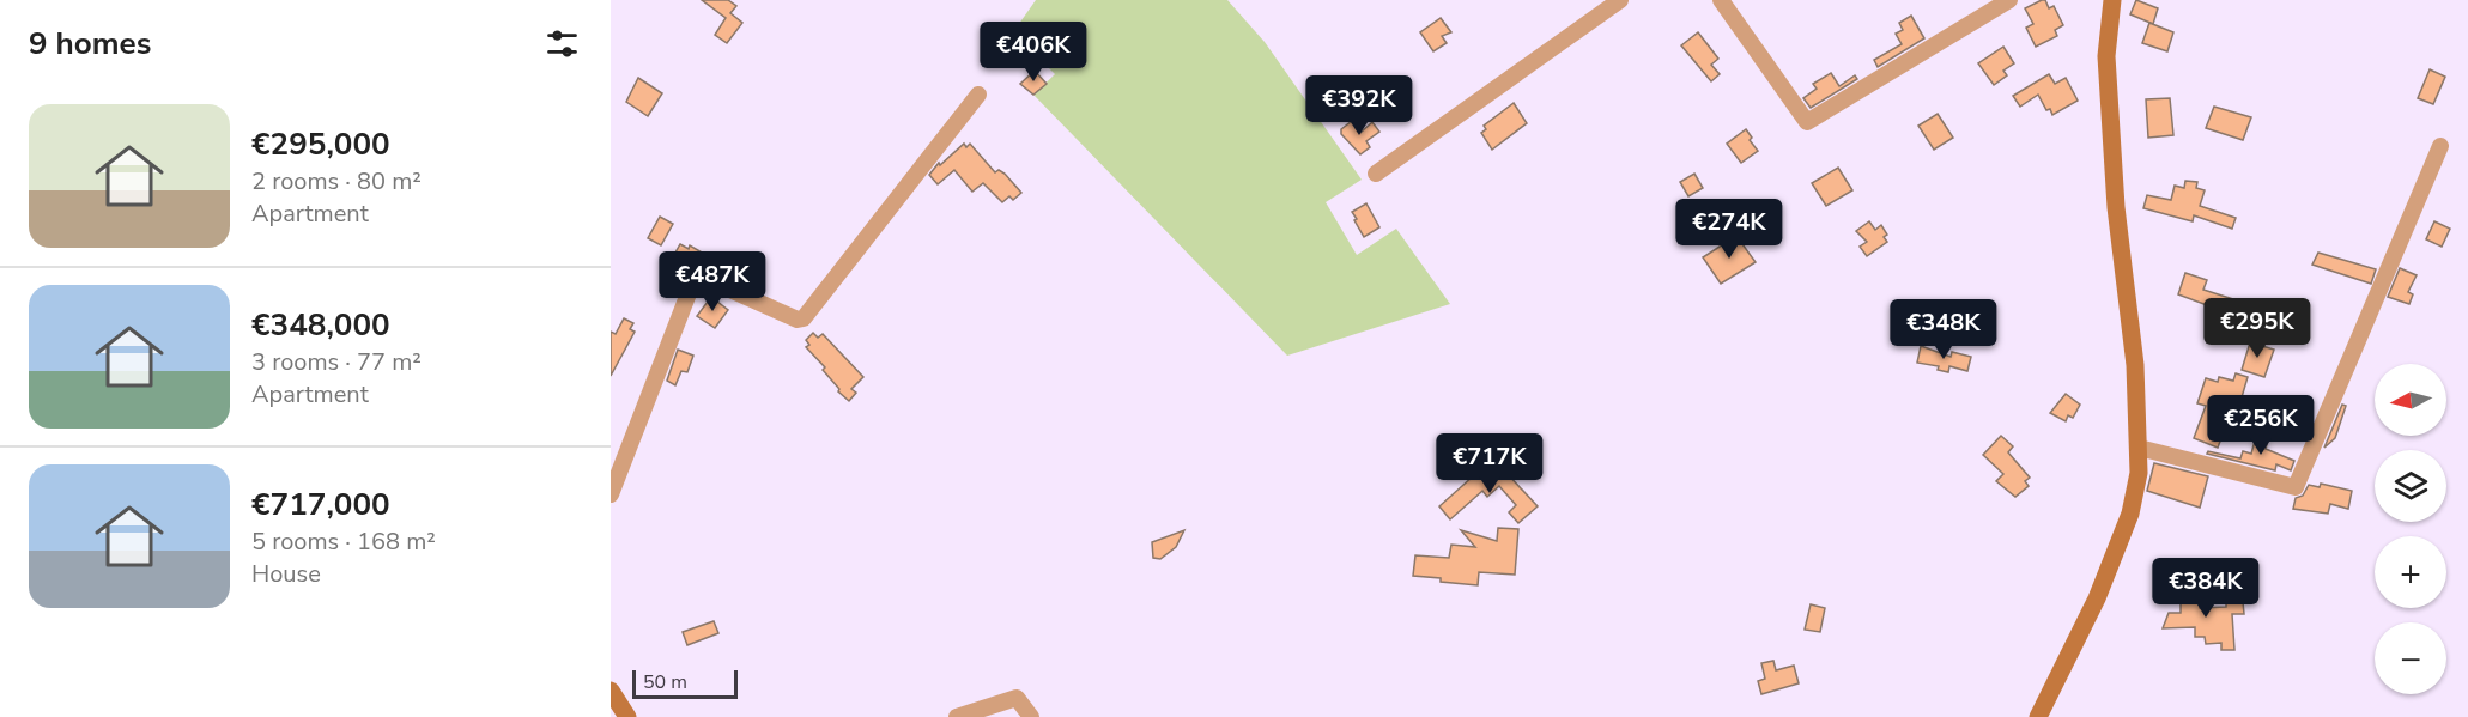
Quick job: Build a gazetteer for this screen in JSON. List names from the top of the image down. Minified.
{"scale_bar":"50 m","north":"left","page":{"heading":"9 homes","price":["€406K","€392K","€274K","€487K","€295K","€348K","€256K","€717K","€384K"],"list":[{"name":"€295,000","note":"2 rooms · 80 m² · Apartment"},{"name":"€348,000","note":"3 rooms · 77 m² · Apartment"},{"name":"€717,000","note":"5 rooms · 168 m² · House"}],"map_buttons":["+","−"],"scale":"50 m"}}
